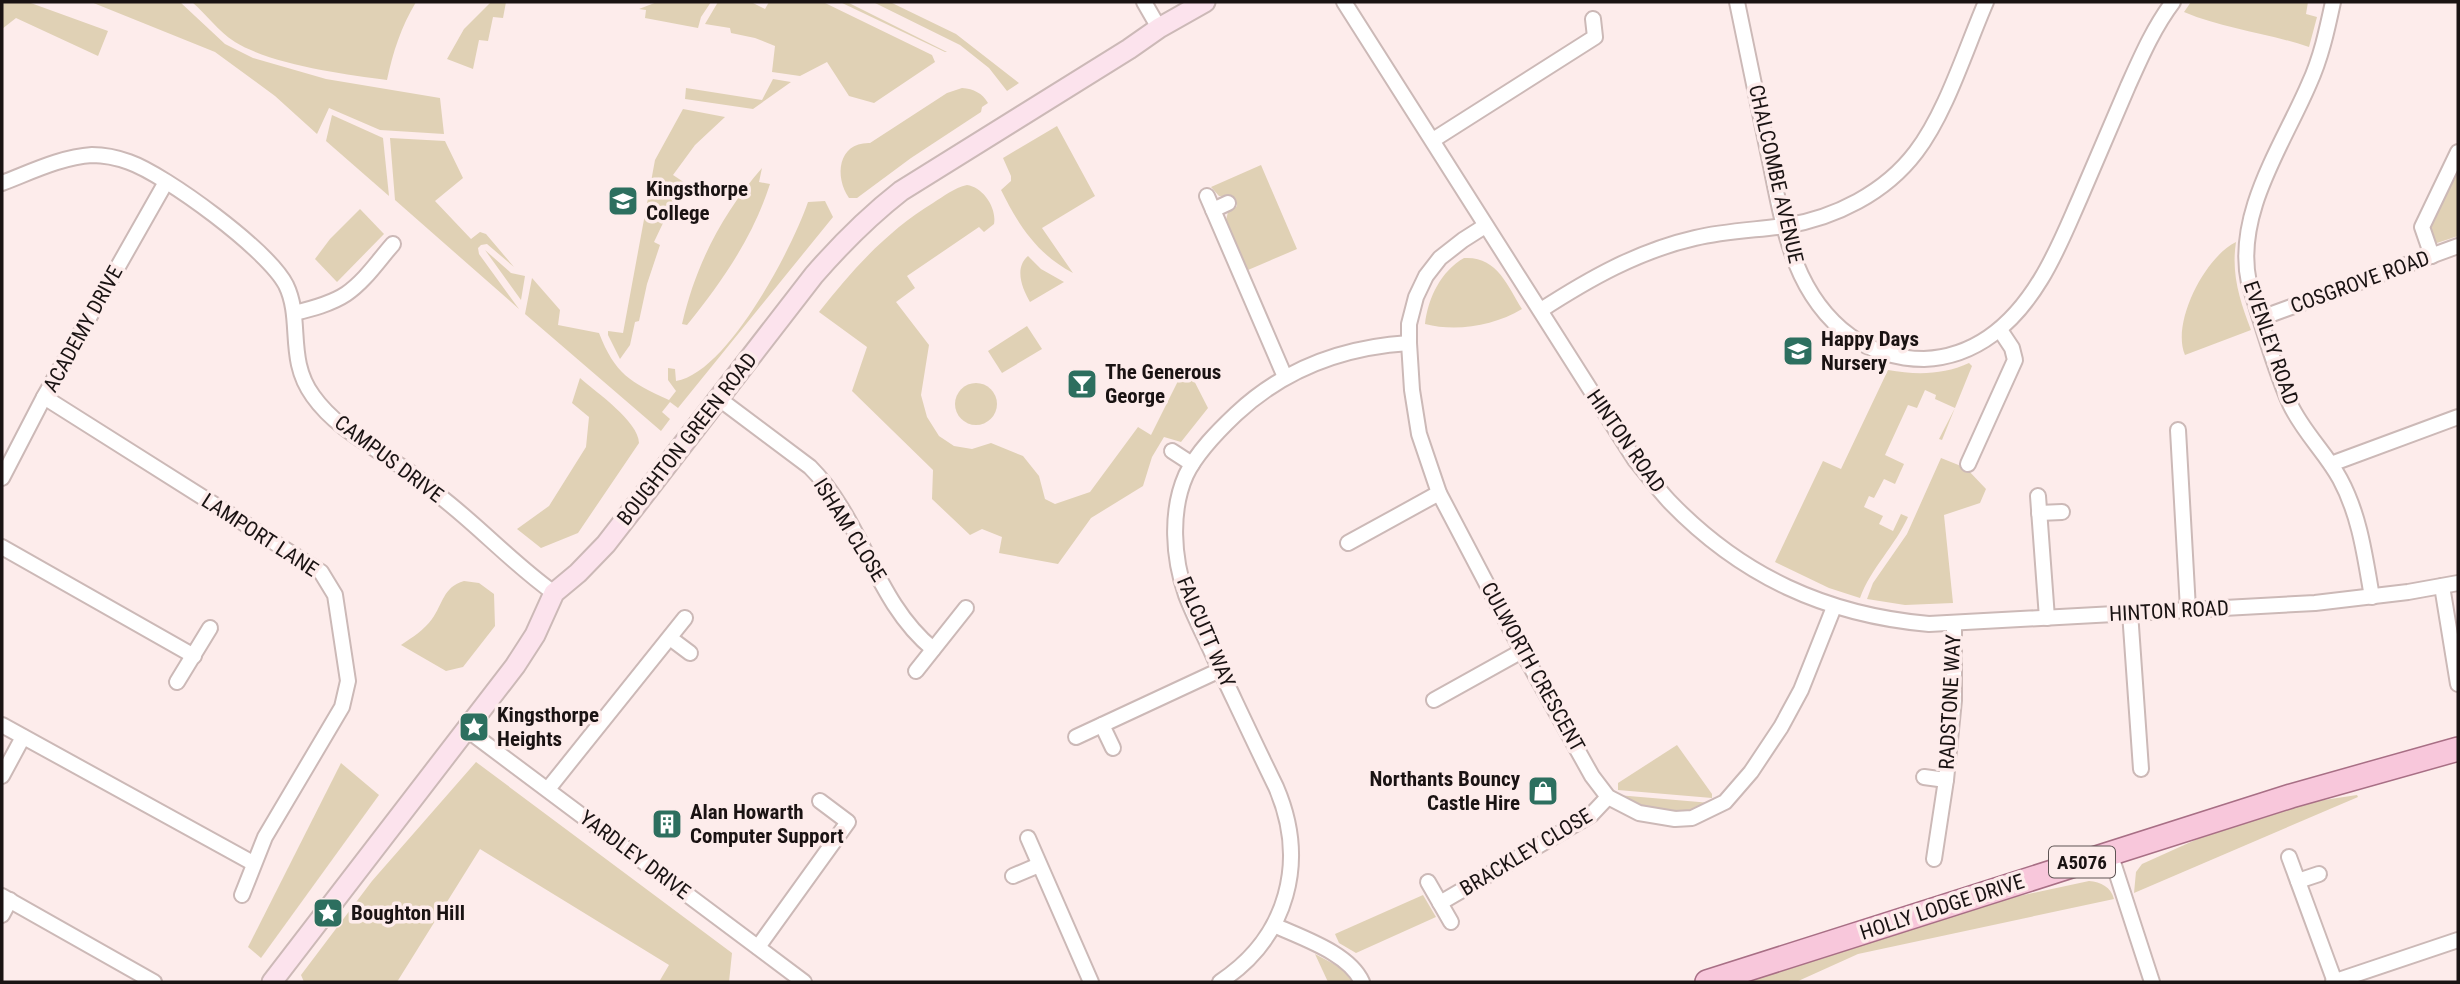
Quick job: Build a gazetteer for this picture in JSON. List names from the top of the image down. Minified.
{"streets":{"main road":["A5076","HOLLY LODGE DRIVE"],"street":["CHALCOMBE AVENUE","COSGROVE ROAD","ACADEMY DRIVE","EVENLEY ROAD","BOUGHTON GREEN ROAD","HINTON ROAD","CAMPUS DRIVE","ISHAM CLOSE","LAMPORT LANE","FALCUTT WAY","CULWORTH CRESCENT","RADSTONE WAY","BRACKLEY CLOSE","YARDLEY DRIVE"]},"crossings":[["COSGROVE ROAD","EVENLEY ROAD"],["ACADEMY DRIVE","CAMPUS DRIVE"],["ACADEMY DRIVE","LAMPORT LANE"],["EVENLEY ROAD","HINTON ROAD"],["BOUGHTON GREEN ROAD","CAMPUS DRIVE"],["BOUGHTON GREEN ROAD","ISHAM CLOSE"],["BOUGHTON GREEN ROAD","YARDLEY DRIVE"],["HINTON ROAD","CULWORTH CRESCENT"],["HINTON ROAD","RADSTONE WAY"],["FALCUTT WAY","CULWORTH CRESCENT"],["CULWORTH CRESCENT","BRACKLEY CLOSE"]],"places":{"school or university":["Kingsthorpe College","Happy Days Nursery"],"bar":["The Generous George"],"place":["Kingsthorpe Heights","Boughton Hill"],"shop":["Northants Bouncy Castle Hire"],"building":["Alan Howarth Computer Support"]}}
